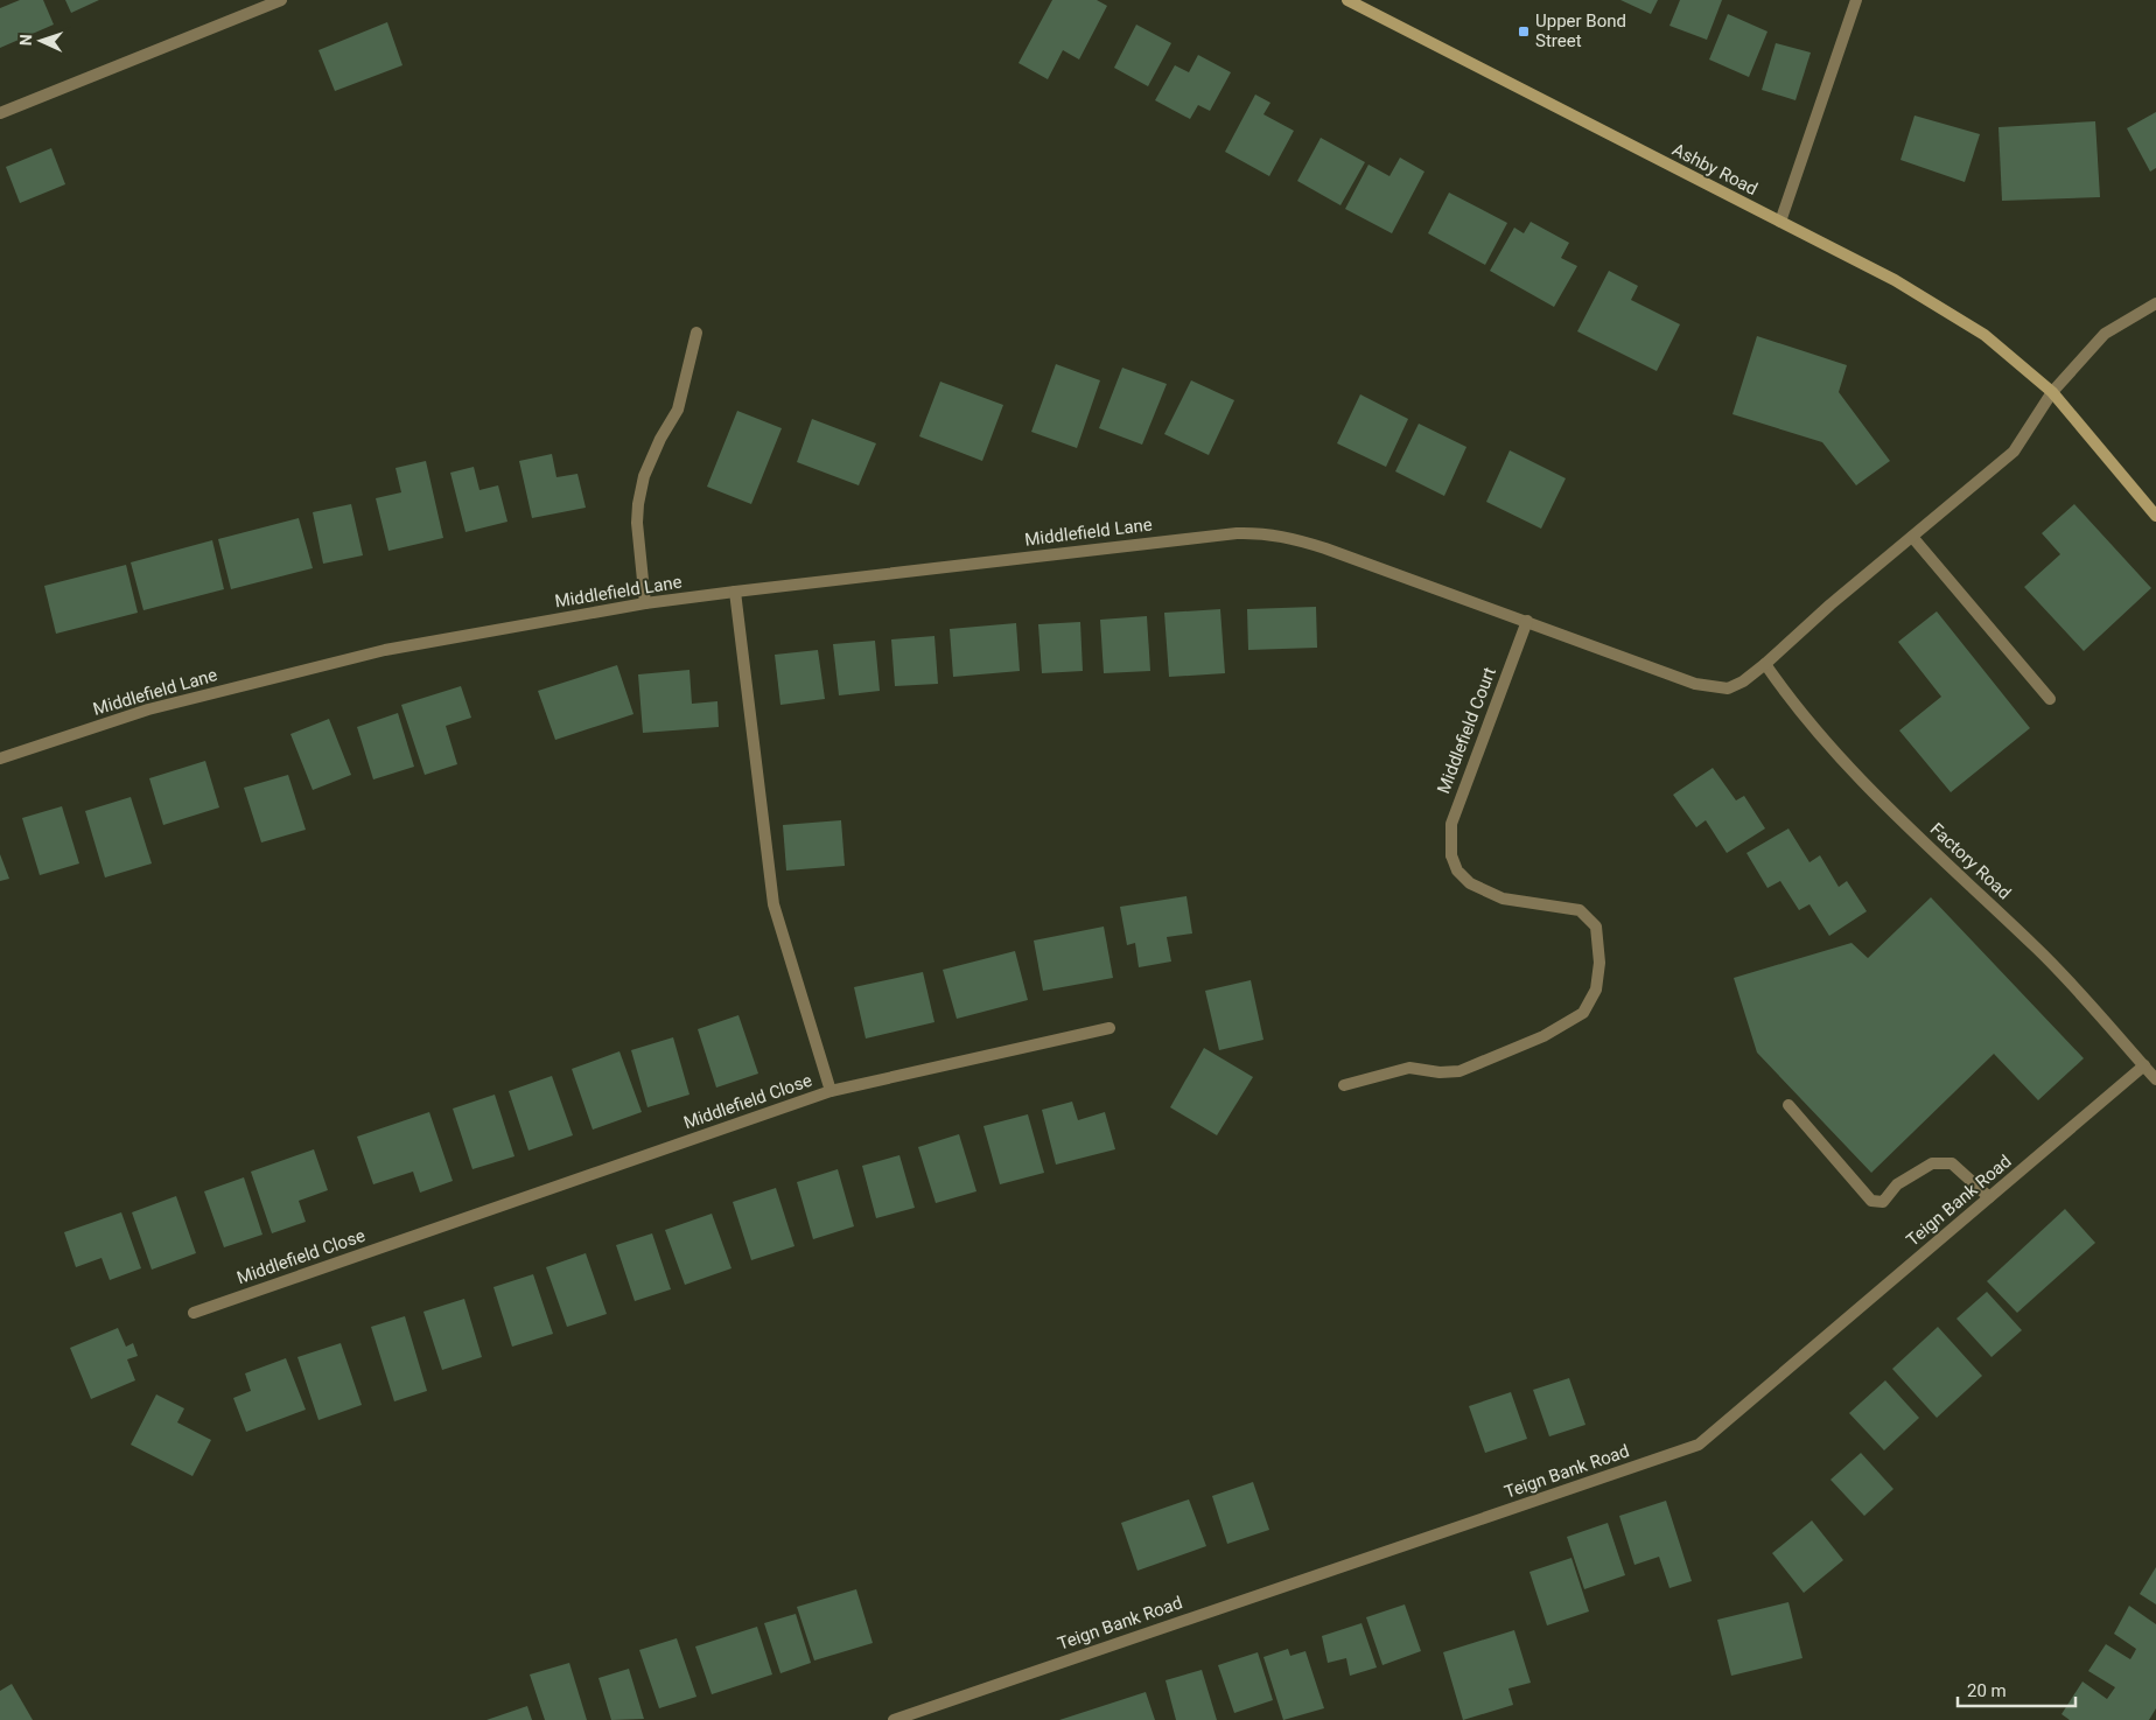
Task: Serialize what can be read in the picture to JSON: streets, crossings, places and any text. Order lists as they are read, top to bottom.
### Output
{
  "streets": {
    "main road": ["Ashby Road"],
    "street": [
      "Middlefield Lane",
      "Middlefield Court",
      "Factory Road",
      "Middlefield Close",
      "Teign Bank Road"
    ]
  },
  "crossings": [
    ["Ashby Road", "Middlefield Lane"],
    ["Middlefield Lane", "Middlefield Court"],
    ["Middlefield Lane", "Factory Road"],
    ["Middlefield Lane", "Middlefield Close"],
    ["Factory Road", "Teign Bank Road"]
  ],
  "places": {
    "transit": ["Upper Bond Street"]
  },
  "scale_bar": "20 m",
  "north": "left"
}
